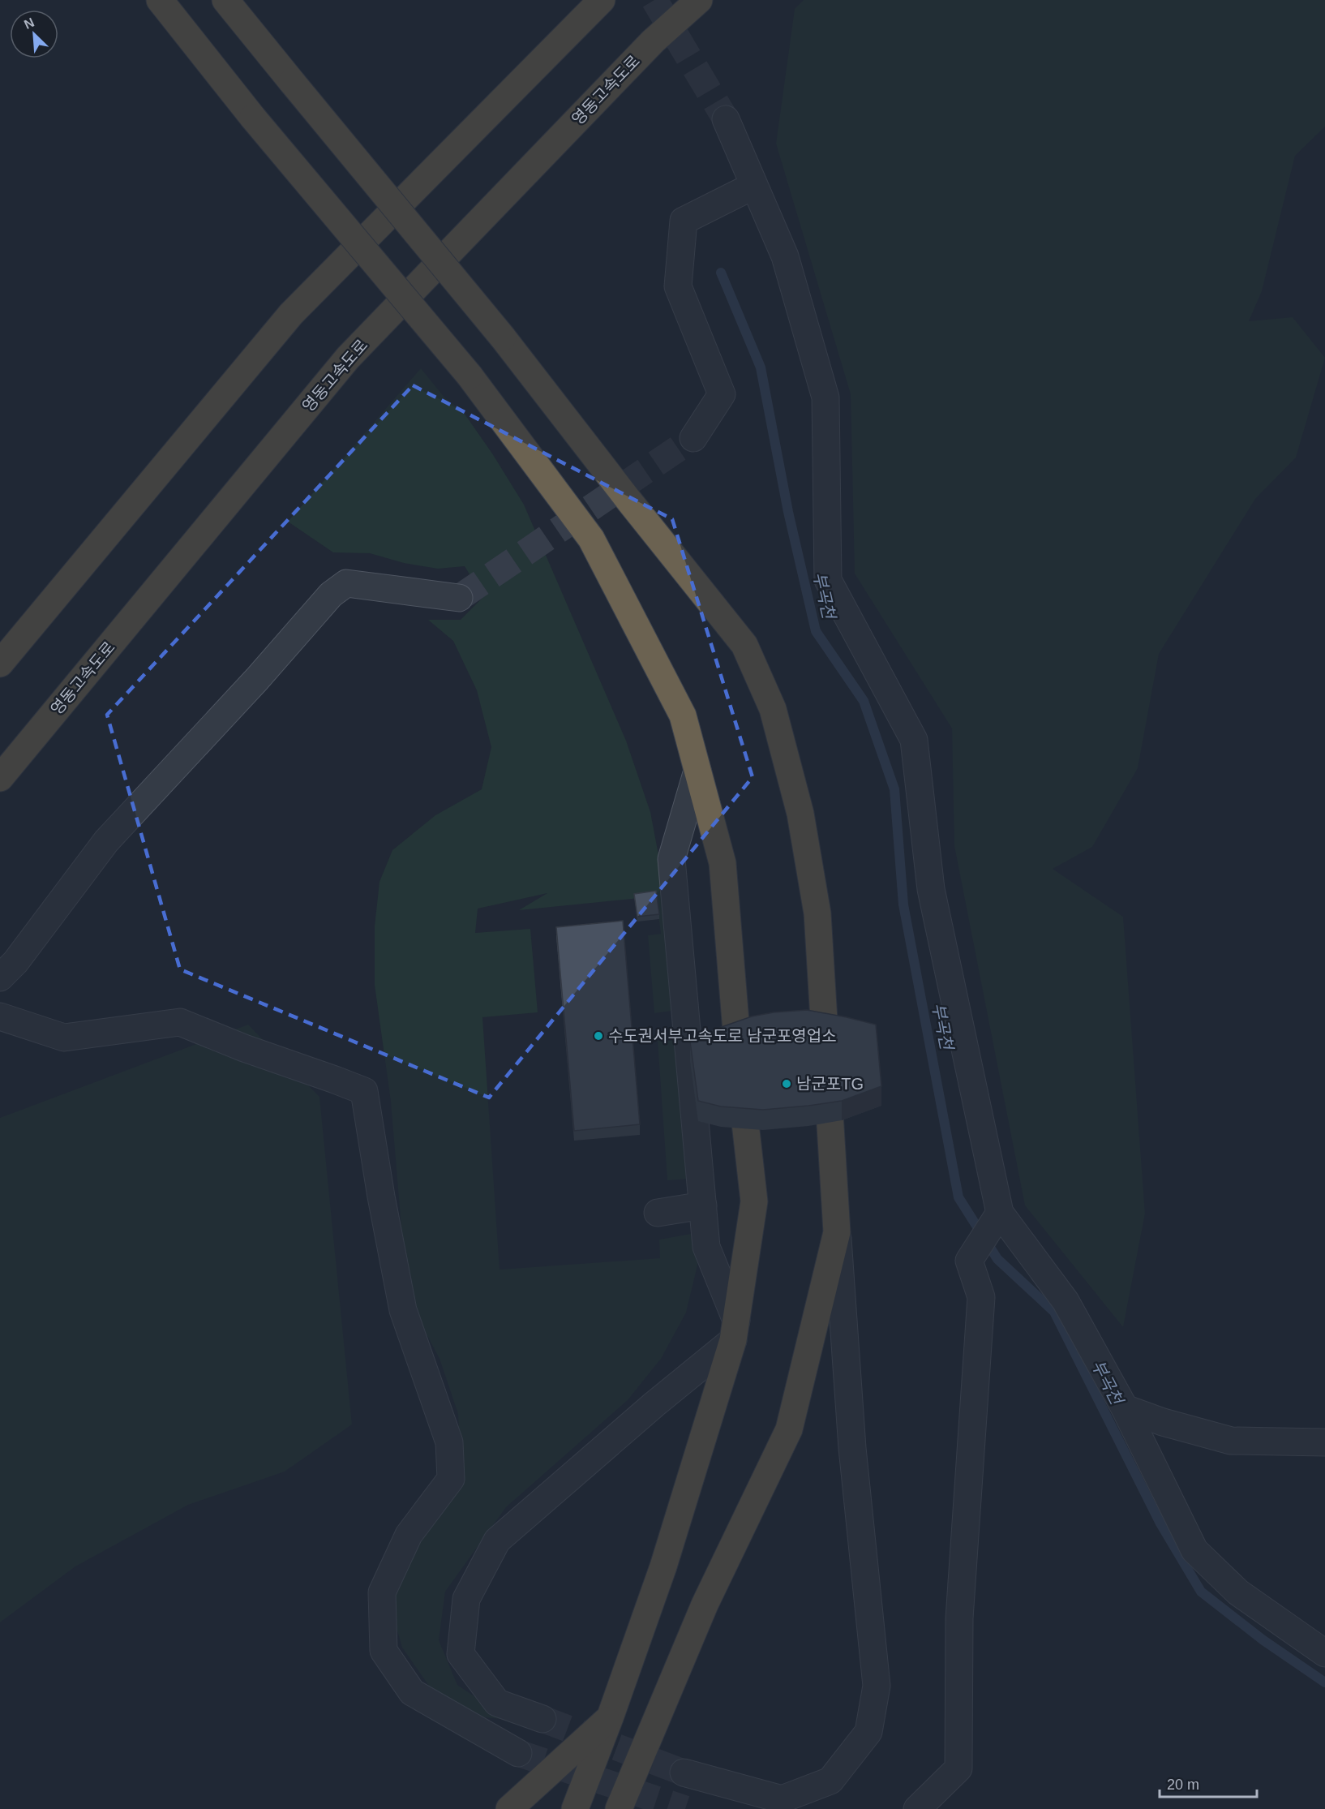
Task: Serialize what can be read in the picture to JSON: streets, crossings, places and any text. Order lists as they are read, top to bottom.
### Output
{
  "streets": {
    "highway": ["영동고속도로"]
  },
  "water": ["부곡천"],
  "places": ["수도권서부고속도로 남군포영업소", "남군포TG"],
  "scale_bar": "20 m",
  "north": "top left"
}
